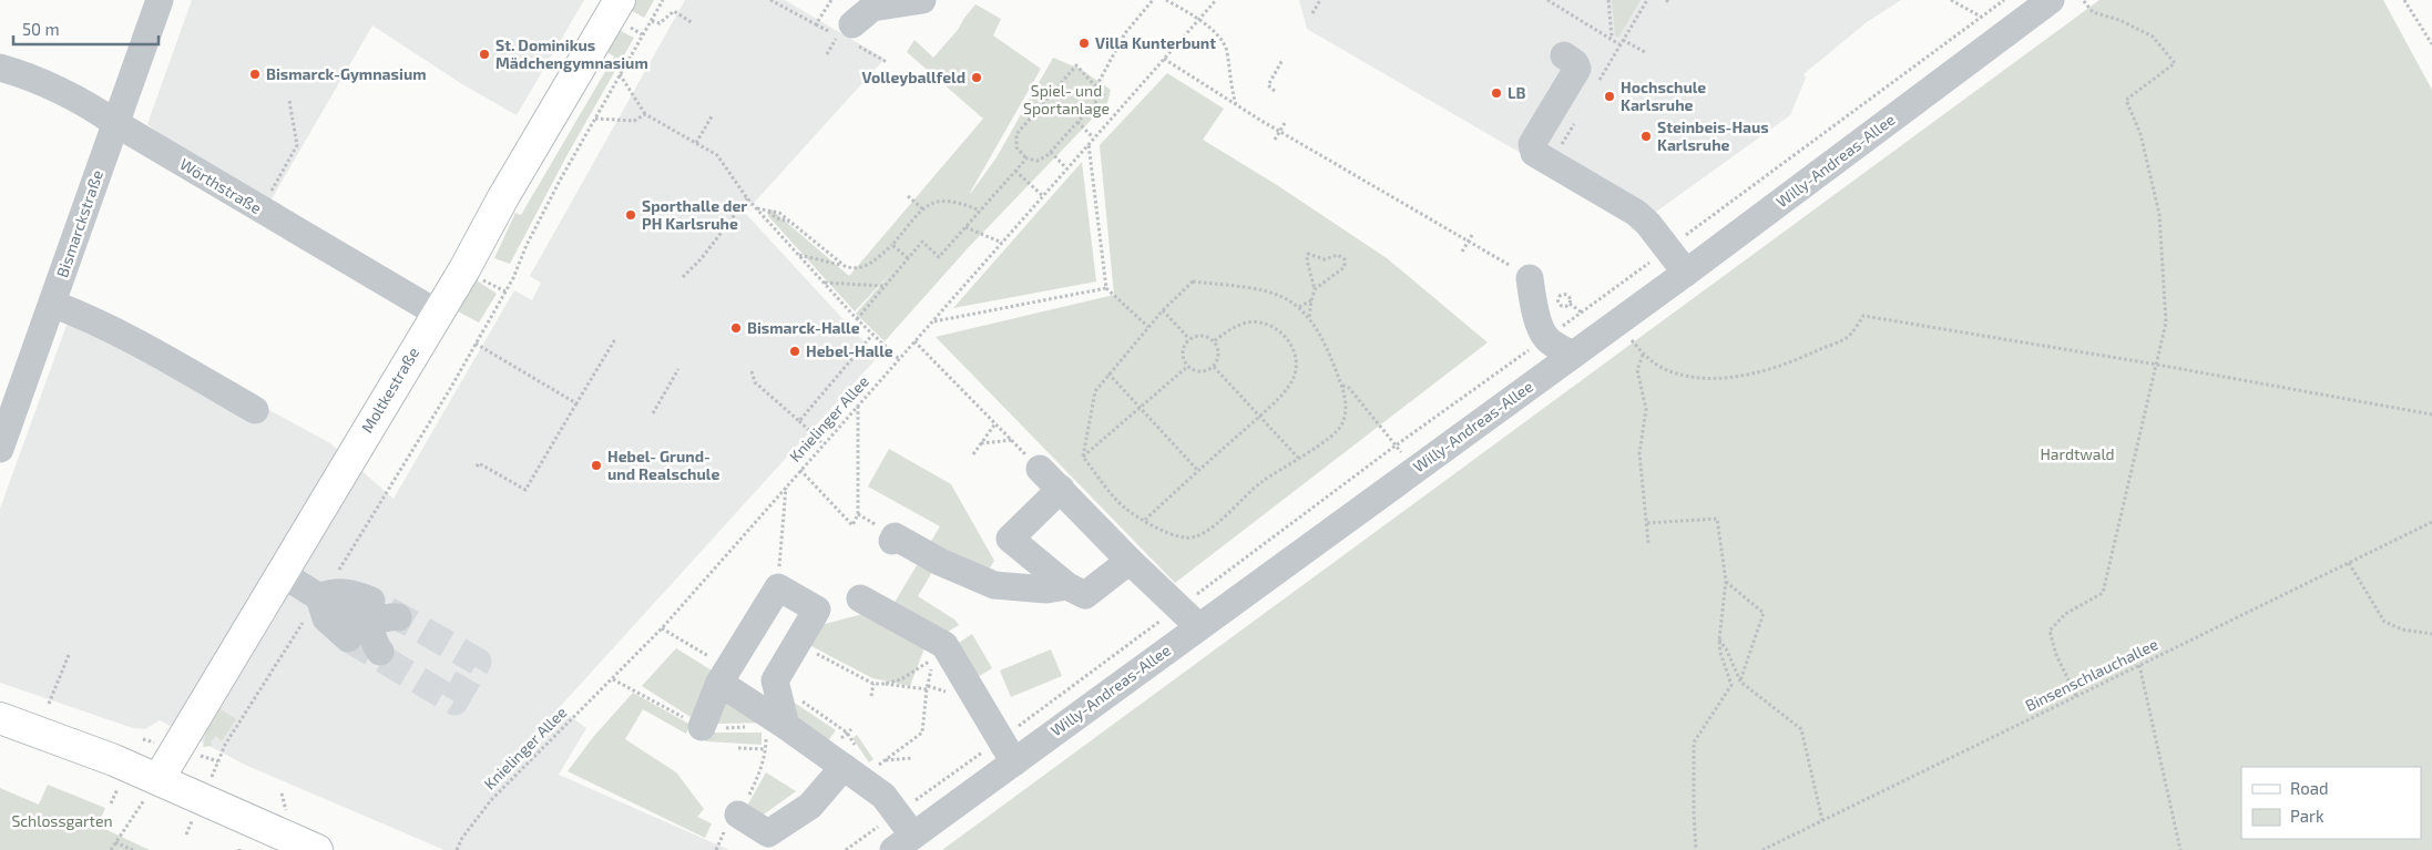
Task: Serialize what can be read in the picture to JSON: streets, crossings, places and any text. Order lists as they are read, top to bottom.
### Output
{
  "streets": {
    "main road": ["Moltkestraße"],
    "street": ["Willy-Andreas-Allee", "Wörthstraße", "Bismarckstraße"],
    "path": ["Knielinger Allee", "Binsenschlauchallee"]
  },
  "crossings": [
    ["Wörthstraße", "Bismarckstraße"],
    ["Wörthstraße", "Moltkestraße"]
  ],
  "parks": ["Spiel- und Sportanlage", "Hardtwald", "Schlossgarten"],
  "places": [
    "Villa Kunterbunt",
    "St. Dominikus Mädchengymnasium",
    "Bismarck-Gymnasium",
    "Volleyballfeld",
    "LB",
    "Hochschule Karlsruhe",
    "Steinbeis-Haus Karlsruhe",
    "Sporthalle der PH Karlsruhe",
    "Bismarck-Halle",
    "Hebel-Halle",
    "Hebel- Grund- und Realschule"
  ],
  "legend": ["Road", "Park"],
  "scale_bar": "50 m"
}
